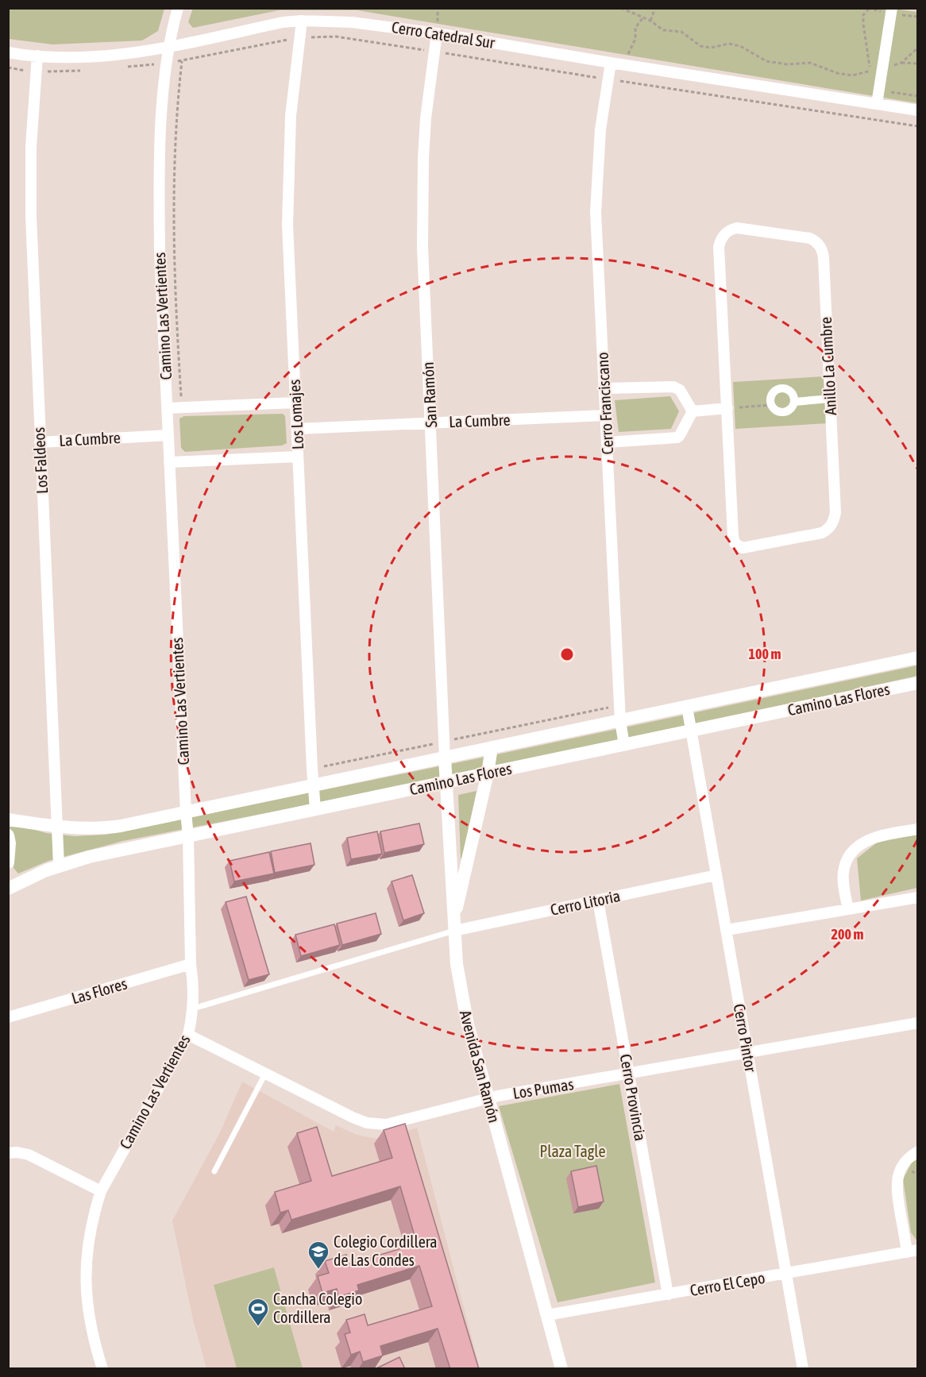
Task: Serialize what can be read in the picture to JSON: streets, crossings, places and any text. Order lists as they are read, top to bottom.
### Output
{
  "streets": {
    "street": [
      "Cerro Catedral Sur",
      "Camino Las Vertientes",
      "Anillo La Cumbre",
      "San Ramón",
      "Cerro Franciscano",
      "Los Lomajes",
      "La Cumbre",
      "Los Faldeos",
      "Camino Las Flores",
      "Cerro Litoria",
      "Las Flores",
      "Cerro Pintor",
      "Avenida San Ramón",
      "Los Pumas",
      "Cerro Provincia",
      "Cerro El Cepo"
    ]
  },
  "crossings": [
    ["Cerro Catedral Sur", "Camino Las Vertientes"],
    ["Cerro Catedral Sur", "San Ramón"],
    ["Cerro Catedral Sur", "Cerro Franciscano"],
    ["Cerro Catedral Sur", "Los Lomajes"],
    ["Cerro Catedral Sur", "Los Faldeos"],
    ["Camino Las Vertientes", "La Cumbre"],
    ["Camino Las Vertientes", "Camino Las Flores"],
    ["Camino Las Vertientes", "Las Flores"],
    ["Camino Las Vertientes", "Los Pumas"],
    ["San Ramón", "La Cumbre"],
    ["San Ramón", "Camino Las Flores"],
    ["San Ramón", "Avenida San Ramón"],
    ["Cerro Franciscano", "La Cumbre"],
    ["Cerro Franciscano", "Camino Las Flores"],
    ["Los Lomajes", "La Cumbre"],
    ["Los Lomajes", "Camino Las Flores"],
    ["La Cumbre", "Los Faldeos"],
    ["Los Faldeos", "Camino Las Flores"],
    ["Camino Las Flores", "Cerro Pintor"],
    ["Camino Las Flores", "Avenida San Ramón"],
    ["Cerro Litoria", "Cerro Pintor"],
    ["Cerro Litoria", "Avenida San Ramón"],
    ["Cerro Litoria", "Cerro Provincia"],
    ["Cerro Pintor", "Los Pumas"],
    ["Cerro Pintor", "Cerro El Cepo"],
    ["Avenida San Ramón", "Los Pumas"],
    ["Avenida San Ramón", "Cerro El Cepo"],
    ["Los Pumas", "Cerro Provincia"],
    ["Cerro Provincia", "Cerro El Cepo"]
  ],
  "parks": ["Plaza Tagle"],
  "places": {
    "school or university": ["Colegio Cordillera de Las Condes"],
    "sports": ["Cancha Colegio Cordillera"]
  },
  "rings": ["100 m", "200 m"]
}
